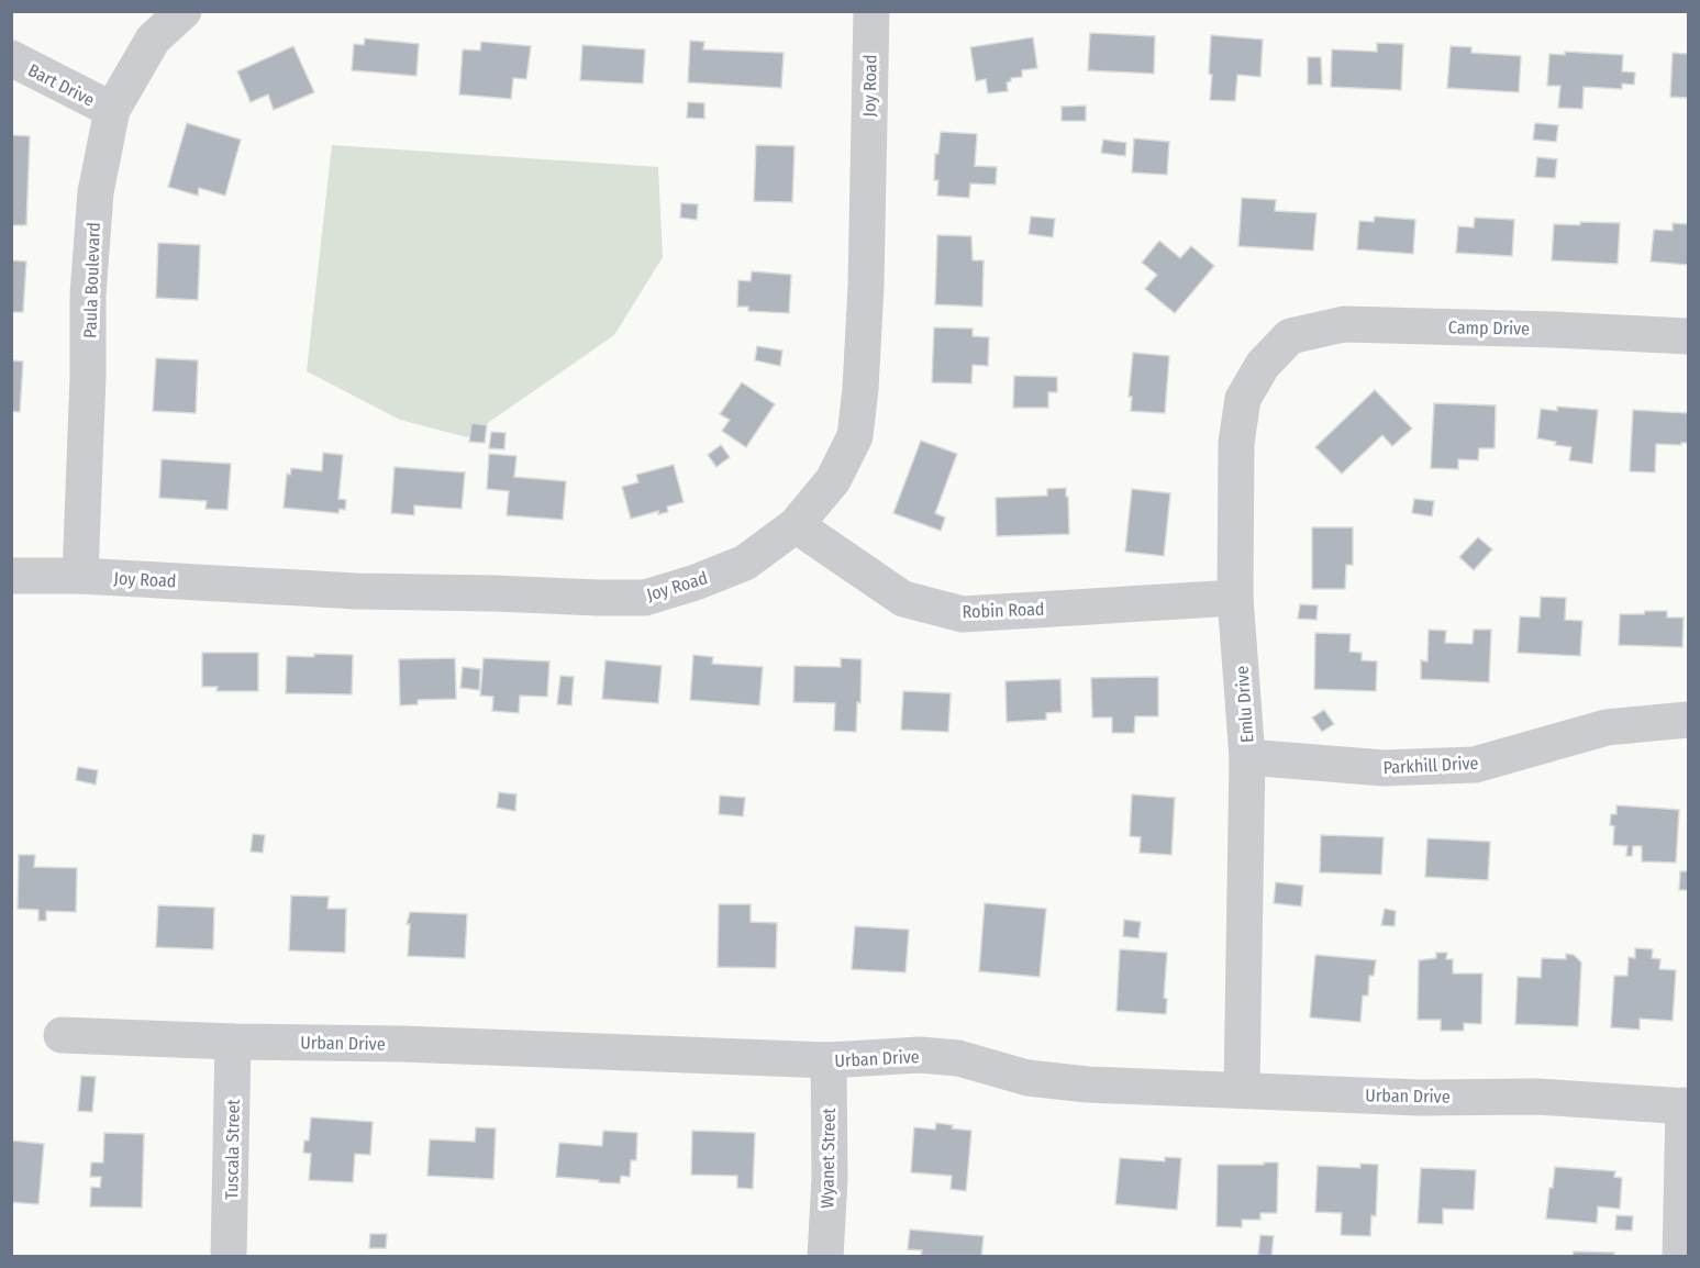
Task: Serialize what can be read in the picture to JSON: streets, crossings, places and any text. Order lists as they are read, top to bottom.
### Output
{
  "streets": {
    "street": [
      "Bart Drive",
      "Joy Road",
      "Paula Boulevard",
      "Camp Drive",
      "Robin Road",
      "Emlu Drive",
      "Parkhill Drive",
      "Urban Drive",
      "Tuscala Street",
      "Wyanet Street"
    ]
  },
  "crossings": [
    ["Bart Drive", "Paula Boulevard"],
    ["Joy Road", "Paula Boulevard"],
    ["Joy Road", "Robin Road"],
    ["Camp Drive", "Emlu Drive"],
    ["Robin Road", "Emlu Drive"],
    ["Emlu Drive", "Parkhill Drive"],
    ["Emlu Drive", "Urban Drive"],
    ["Urban Drive", "Tuscala Street"],
    ["Urban Drive", "Wyanet Street"]
  ]
}
